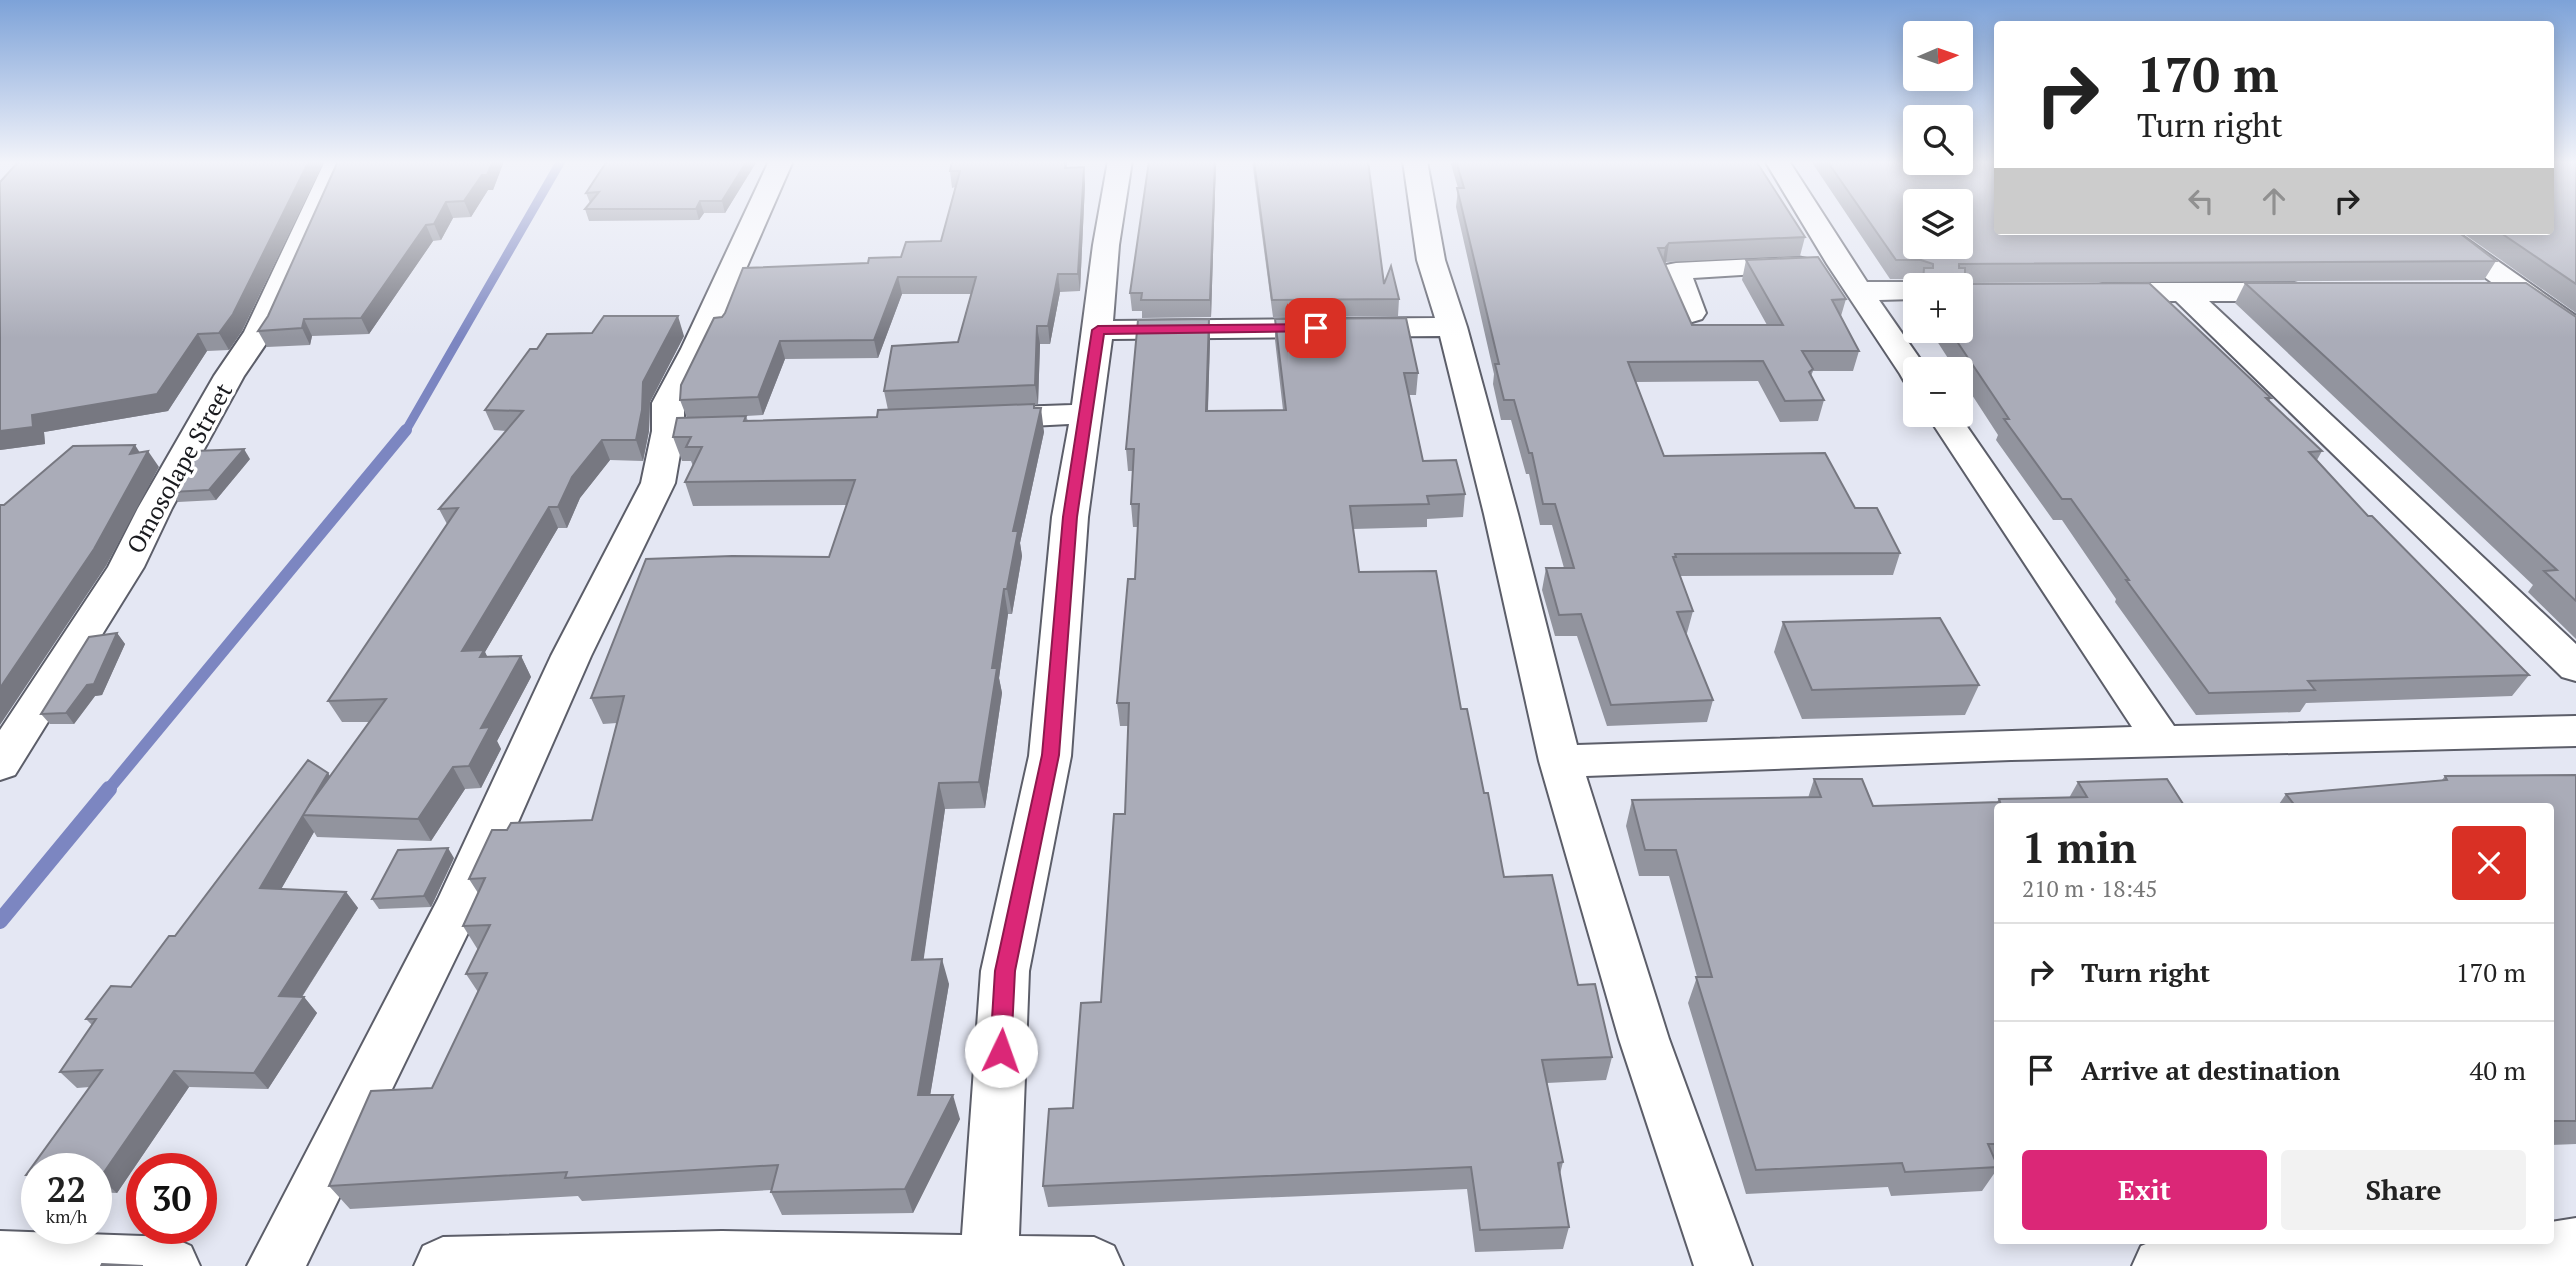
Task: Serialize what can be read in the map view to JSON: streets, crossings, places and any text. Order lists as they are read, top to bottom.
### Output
{
  "streets": {
    "street": ["Omosolape Street"]
  },
  "north": "right",
  "page": {
    "map_buttons": ["+", "−"],
    "turn": ["170 m", "Turn right"],
    "heading": ["1 min", "210 m · 18:45"],
    "list": [
      {
        "name": "Turn right",
        "value": "170 m"
      },
      {
        "name": "Arrive at destination",
        "value": "40 m"
      }
    ],
    "buttons": ["Exit", "Share"],
    "speed": "22 km/h",
    "limit": "30"
  }
}
